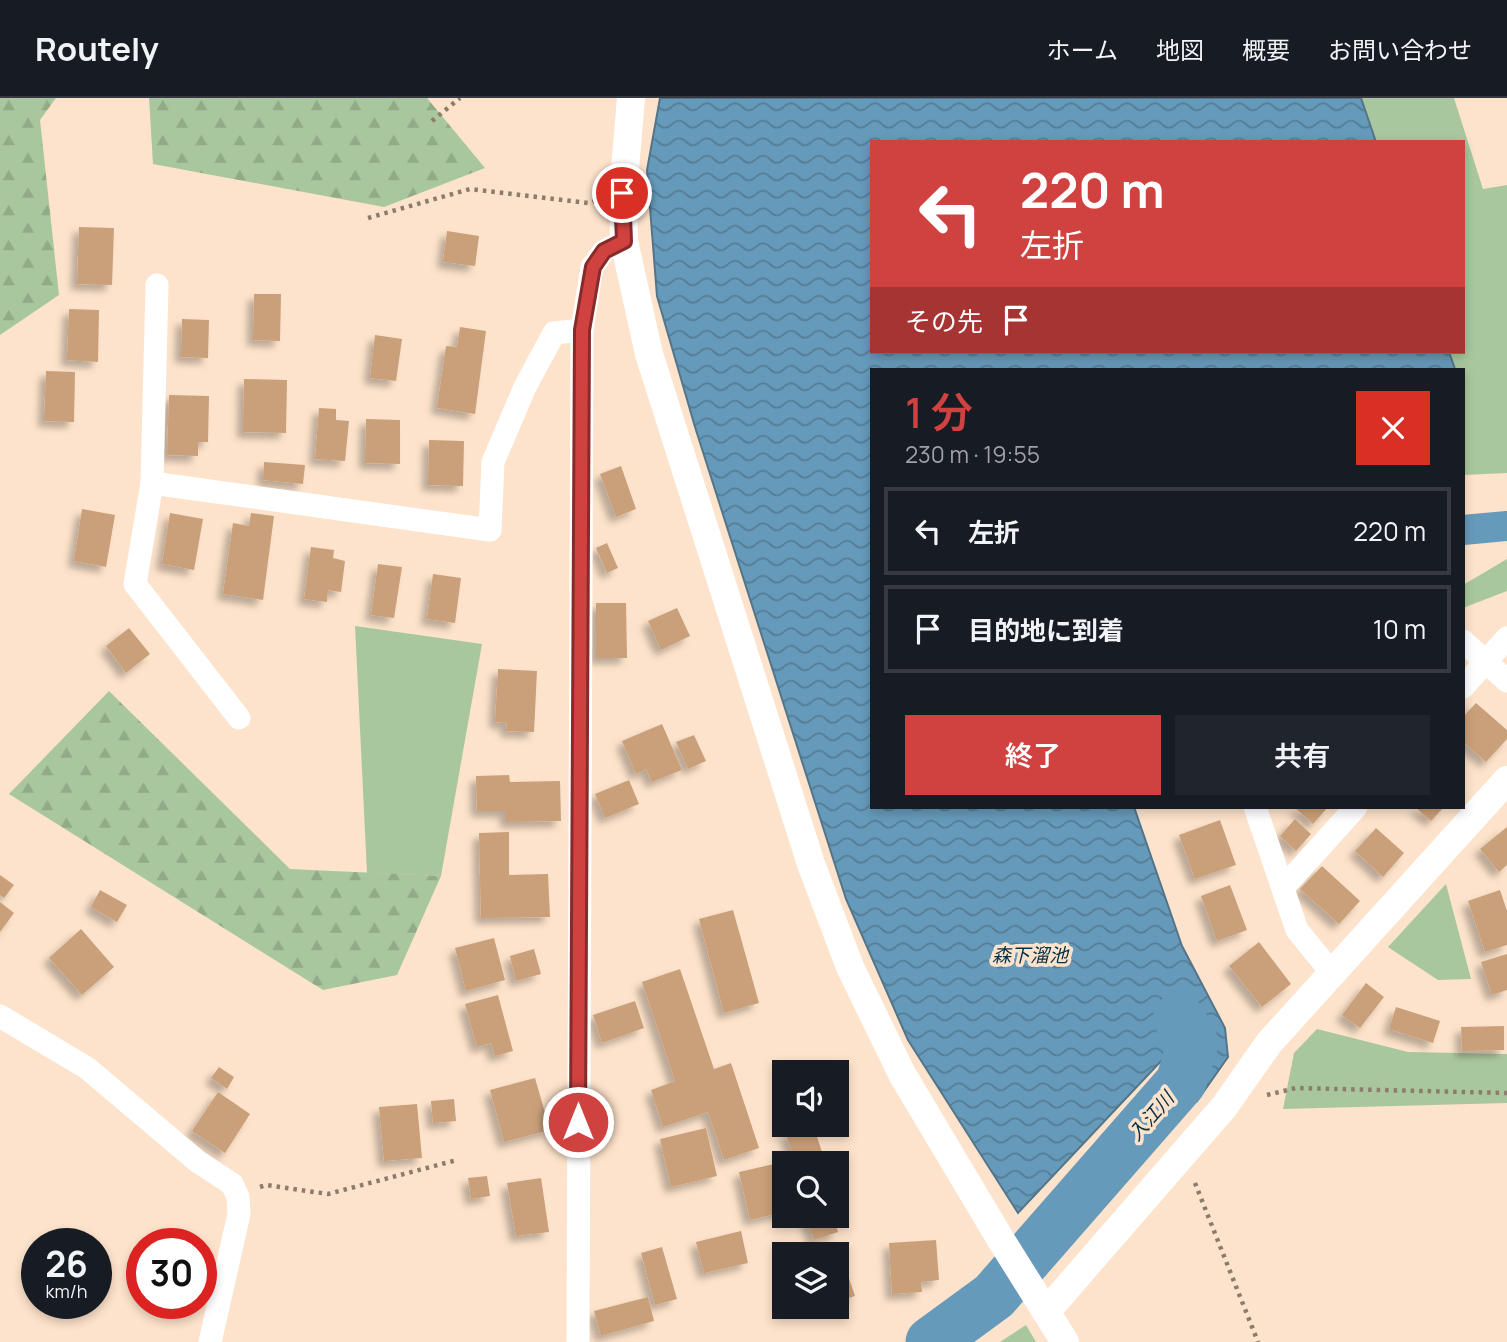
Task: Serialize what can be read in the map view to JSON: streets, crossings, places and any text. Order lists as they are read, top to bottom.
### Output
{
  "water": ["森下溜池", "入江川"],
  "page": {
    "header": "Routely",
    "nav": [
      "ホーム",
      "地図",
      "概要",
      "お問い合わせ"
    ],
    "turn": ["220 m", "左折"],
    "then": "その先",
    "heading": ["1 分", "230 m · 19:55"],
    "list": [
      {
        "name": "左折",
        "value": "220 m"
      },
      {
        "name": "目的地に到着",
        "value": "10 m"
      }
    ],
    "buttons": ["終了", "共有"],
    "speed": "26 km/h",
    "limit": "30"
  }
}
